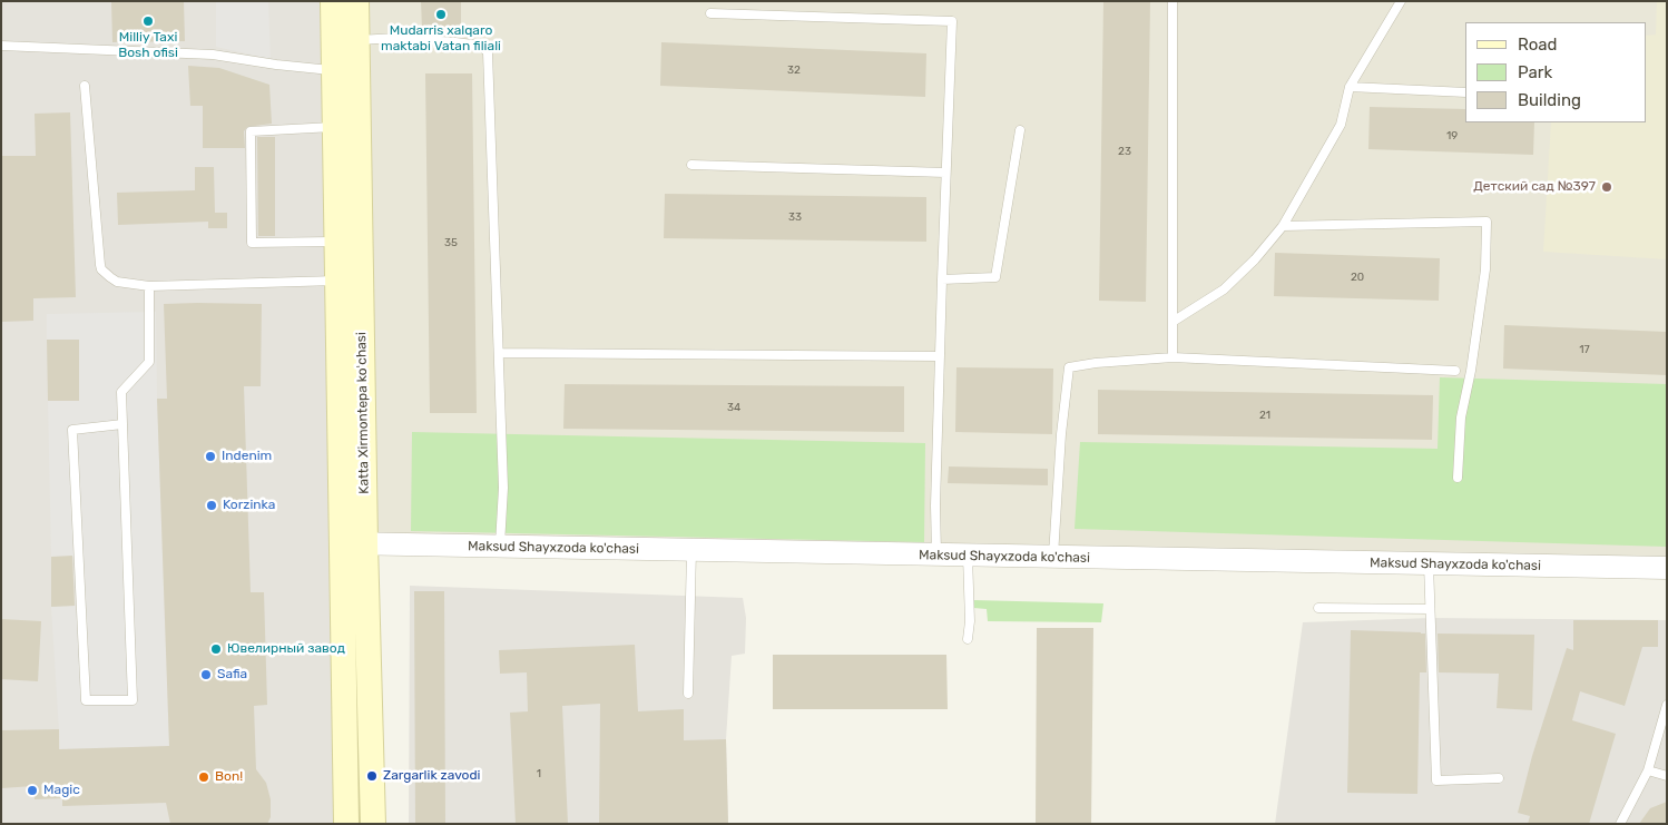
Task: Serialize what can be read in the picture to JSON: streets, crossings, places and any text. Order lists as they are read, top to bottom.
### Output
{
  "streets": {
    "main road": ["Katta Xirmontepa koʻchasi"],
    "street": ["Maksud Shayxzoda ko'chasi"]
  },
  "crossings": [
    ["Katta Xirmontepa koʻchasi", "Maksud Shayxzoda ko'chasi"]
  ],
  "places": [
    "Mudarris xalqaro maktabi Vatan filiali",
    "Milliy Taxi Bosh ofisi",
    "Детский сад №397",
    "Indenim",
    "Korzinka",
    "Ювелирный завод",
    "Safia",
    "Zargarlik zavodi",
    "Bon!",
    "Magic"
  ],
  "house_numbers": [
    "32",
    "19",
    "23",
    "33",
    "35",
    "20",
    "17",
    "34",
    "21",
    "1"
  ],
  "legend": ["Road", "Park", "Building"]
}
